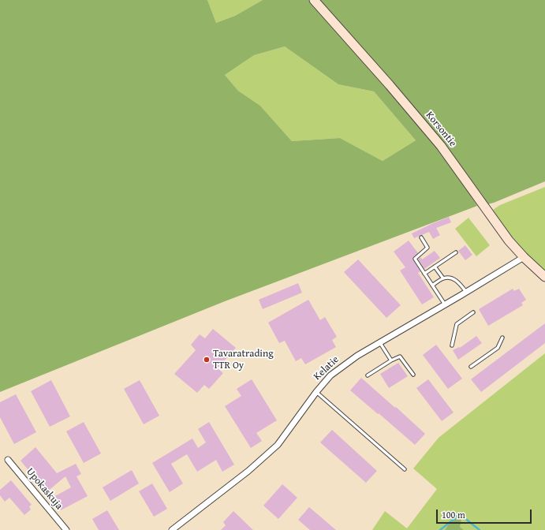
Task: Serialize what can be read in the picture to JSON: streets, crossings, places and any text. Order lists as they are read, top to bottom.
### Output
{
  "streets": {
    "main road": ["Korsontie"],
    "street": ["Kelatie", "Upokaskuja"]
  },
  "crossings": [
    ["Korsontie", "Kelatie"]
  ],
  "places": ["Tavaratrading TTR Oy"],
  "scale_bar": "100 m"
}
